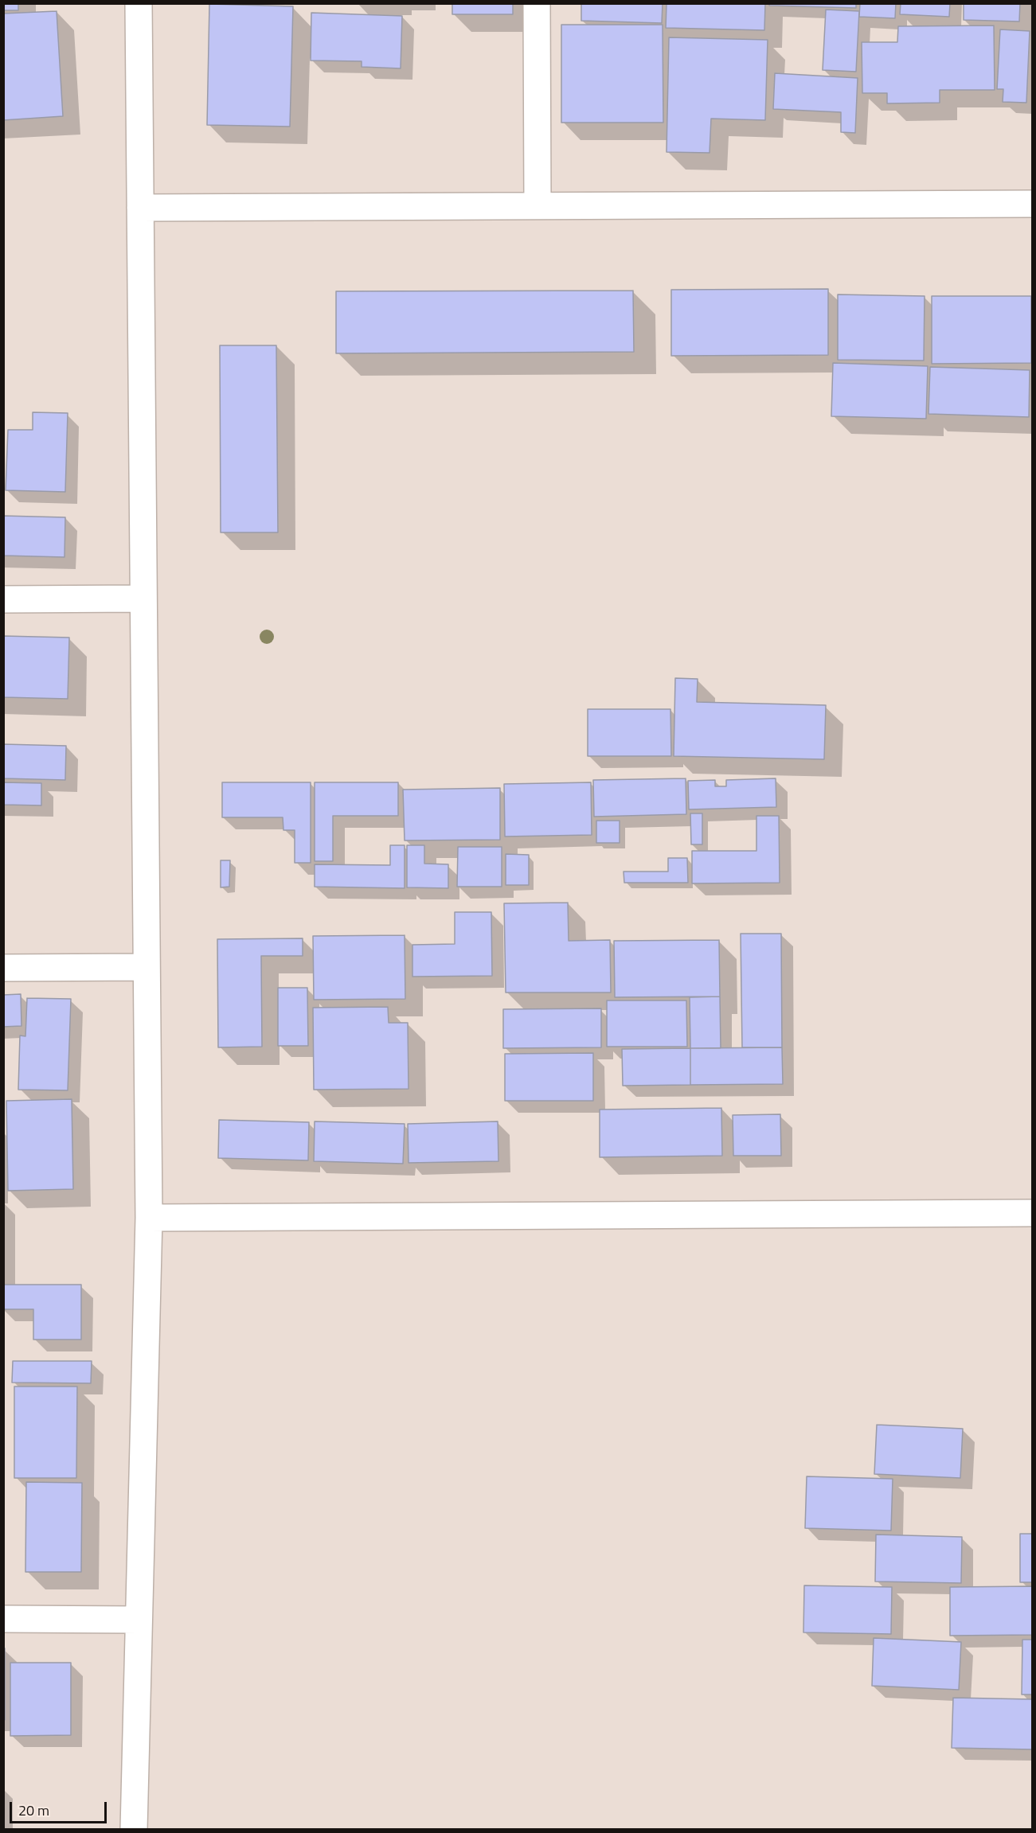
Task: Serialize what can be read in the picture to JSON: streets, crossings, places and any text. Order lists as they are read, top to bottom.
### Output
{
  "scale_bar": "20 m"
}
